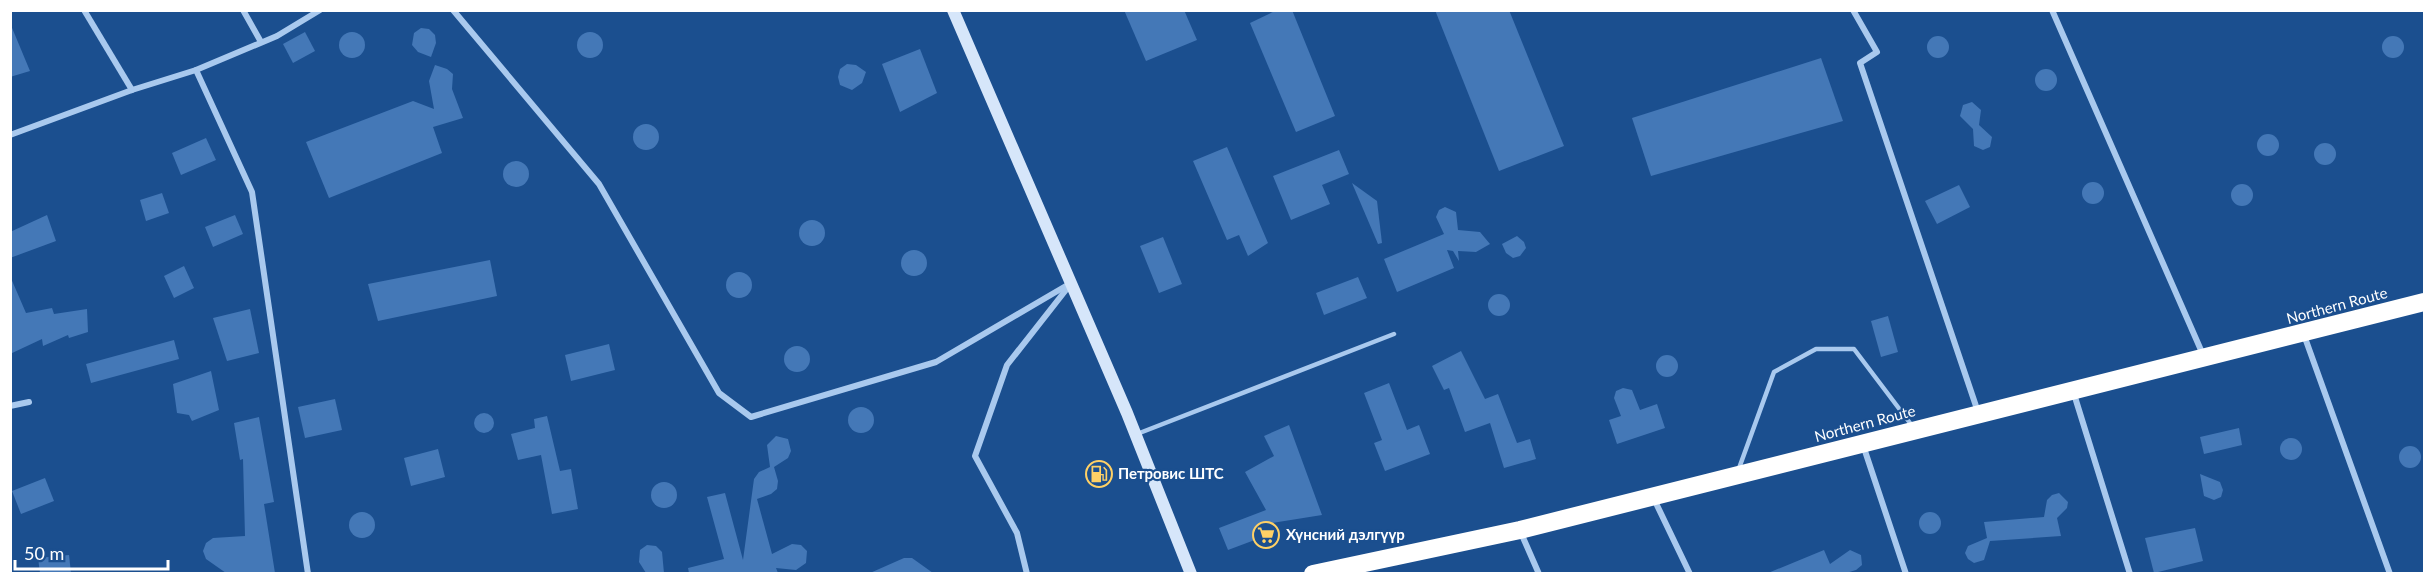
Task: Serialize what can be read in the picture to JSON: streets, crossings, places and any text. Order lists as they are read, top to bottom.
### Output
{
  "streets": {
    "highway": ["Northern Route"]
  },
  "places": {
    "fuel station": ["Петровис ШТС"],
    "supermarket": ["Хүнсний дэлгүүр"]
  },
  "scale_bar": "50 m"
}
